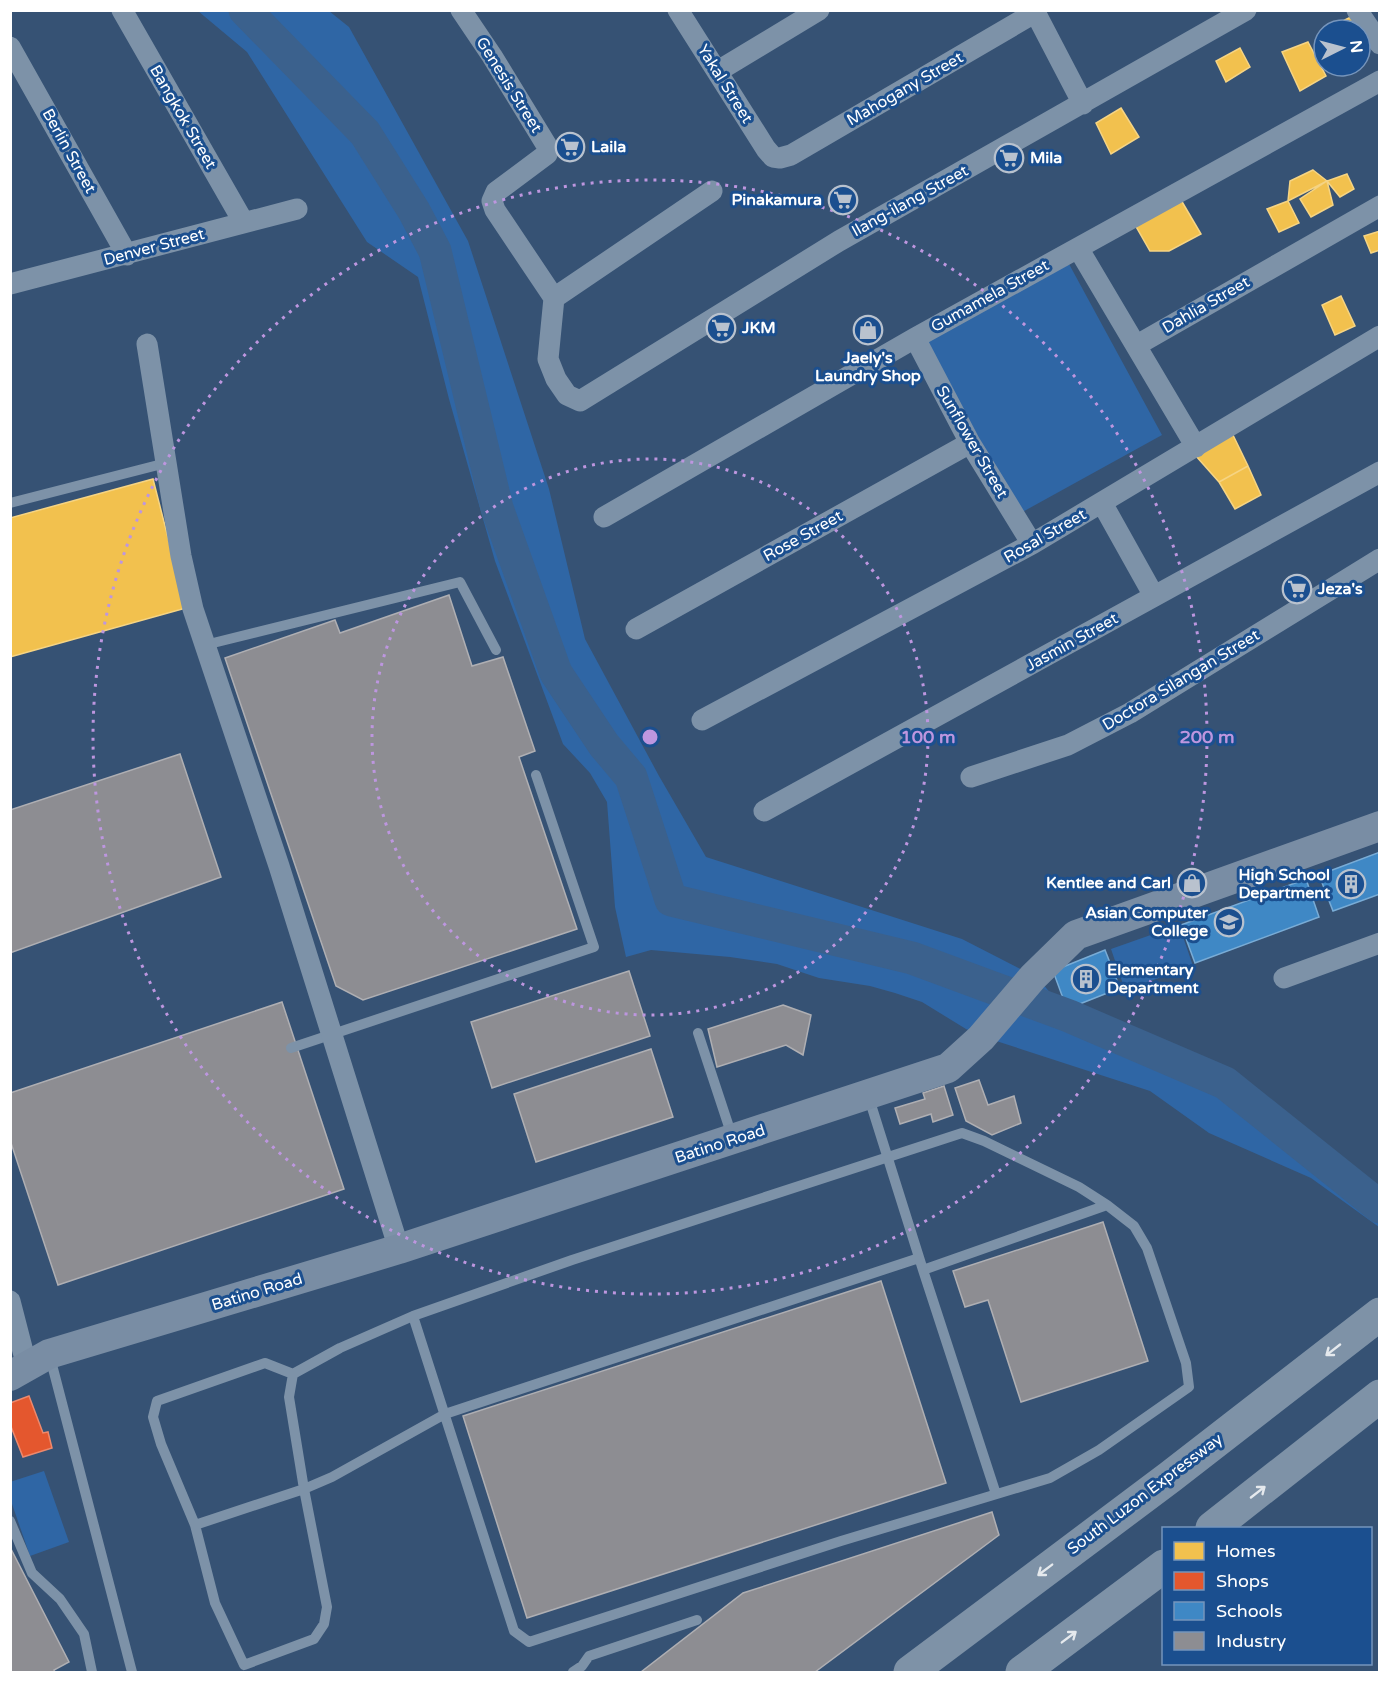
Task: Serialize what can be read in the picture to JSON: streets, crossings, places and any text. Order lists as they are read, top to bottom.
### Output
{
  "streets": {
    "highway": ["South Luzon Expressway"],
    "main road": ["Batino Road"],
    "street": [
      "Yakal Street",
      "Genesis Street",
      "Mahogany Street",
      "Bangkok Street",
      "Berlin Street",
      "Ilang-ilang Street",
      "Denver Street",
      "Gumamela Street",
      "Dahlia Street",
      "Sunflower Street",
      "Rose Street",
      "Rosal Street",
      "Jasmin Street",
      "Doctora Silangan Street"
    ]
  },
  "crossings": [
    ["Yakal Street", "Mahogany Street"],
    ["Genesis Street", "Ilang-ilang Street"],
    ["Bangkok Street", "Denver Street"],
    ["Berlin Street", "Denver Street"],
    ["Gumamela Street", "Sunflower Street"],
    ["Sunflower Street", "Rose Street"],
    ["Sunflower Street", "Rosal Street"]
  ],
  "places": {
    "supermarket": [
      "Laila",
      "Mila",
      "Pinakamura",
      "JKM",
      "Jeza's"
    ],
    "shop": ["Jaely's Laundry Shop", "Kentlee and Carl"],
    "building": ["High School Department", "Elementary Department"],
    "school or university": ["Asian Computer College"]
  },
  "legend": [
    "Homes",
    "Shops",
    "Schools",
    "Industry"
  ],
  "north": "right",
  "rings": ["100 m", "200 m"]
}
